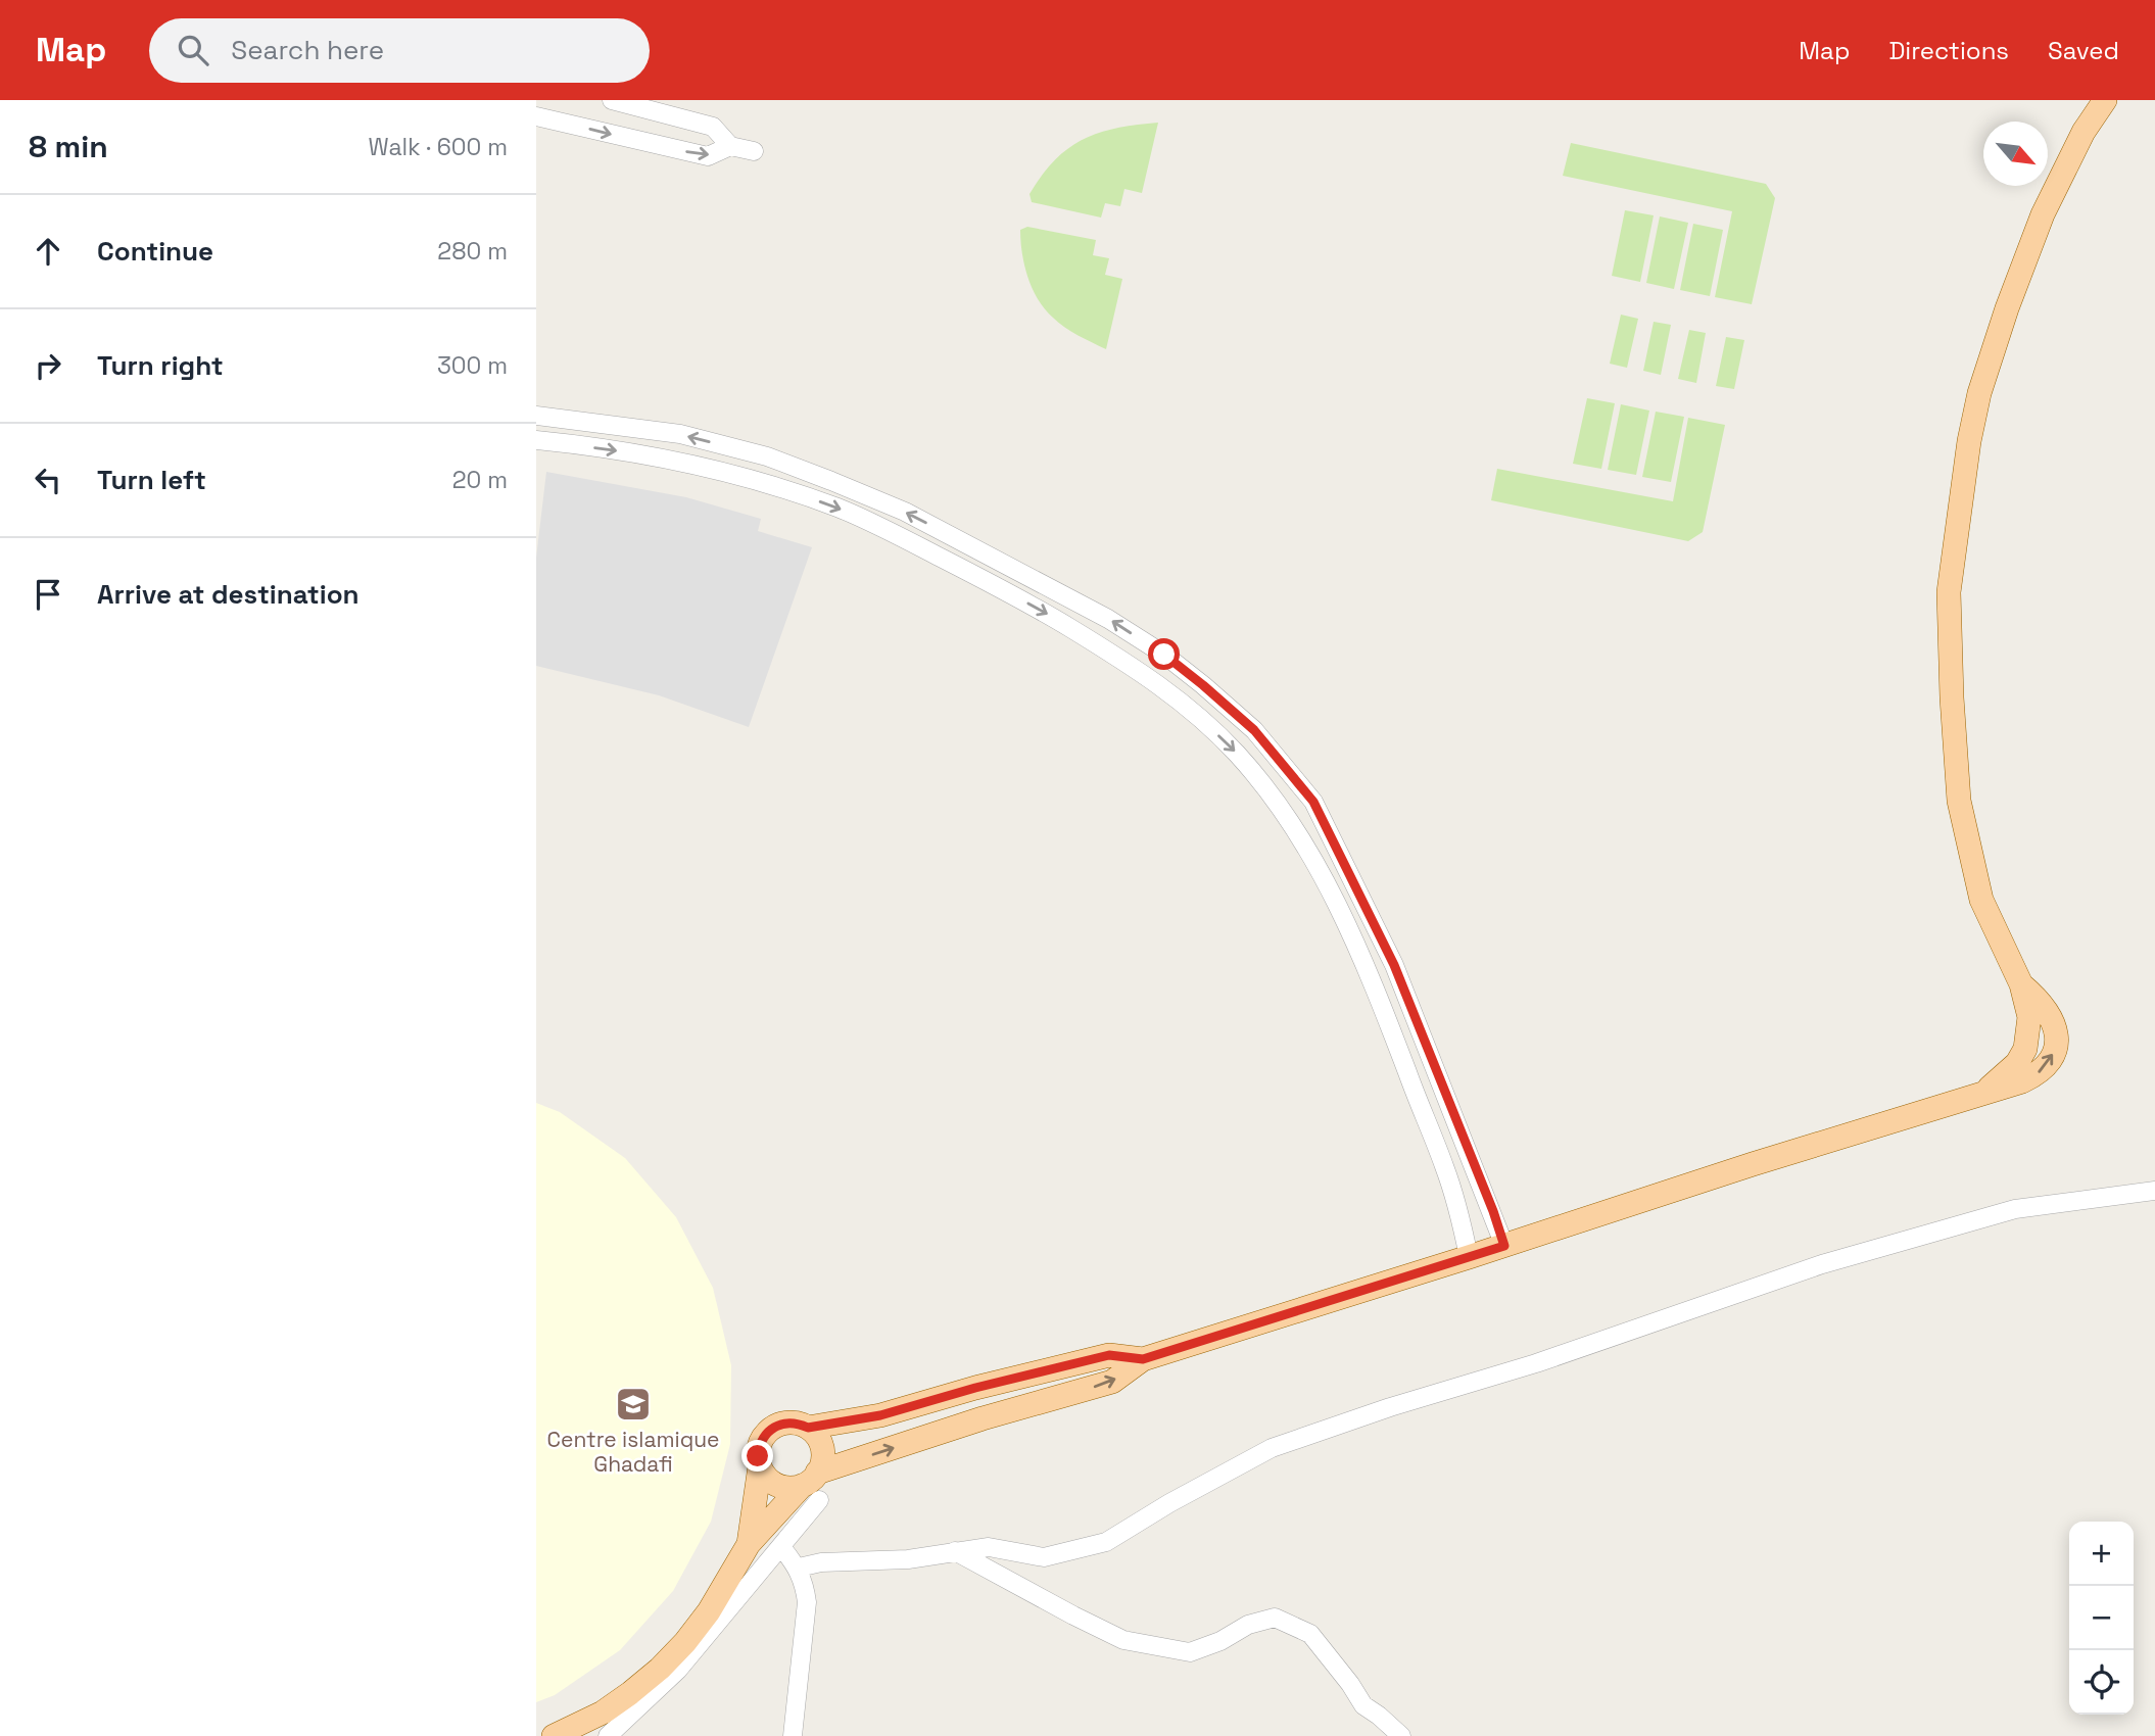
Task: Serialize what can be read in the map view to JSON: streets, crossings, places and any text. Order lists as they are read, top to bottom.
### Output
{
  "places": {
    "school or university": ["Centre islamique Ghadafi"]
  },
  "north": "bottom right",
  "page": {
    "header": "Map",
    "search": "Search here",
    "nav": ["Map", "Directions", "Saved"],
    "heading": ["8 min", "Walk · 600 m"],
    "list": [
      ["Continue", "280 m"],
      ["Turn right", "300 m"],
      ["Turn left", "20 m"],
      "Arrive at destination"
    ],
    "map_buttons": ["+", "−"]
  }
}
